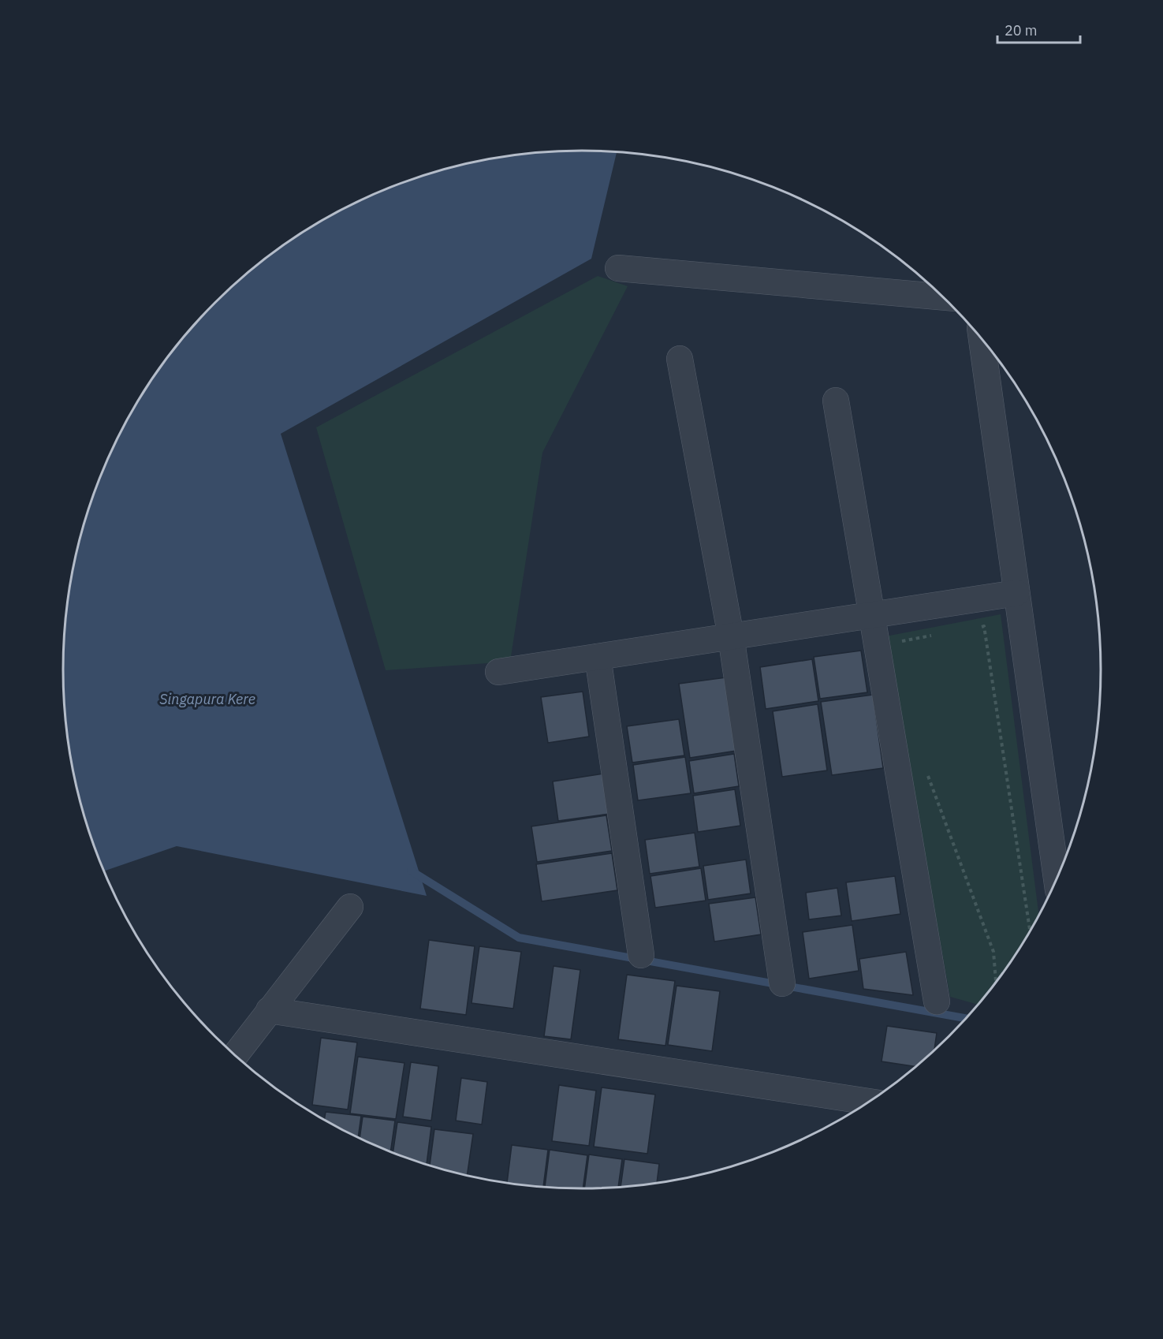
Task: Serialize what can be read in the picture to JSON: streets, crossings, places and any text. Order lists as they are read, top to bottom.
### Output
{
  "water": ["Singapura Kere"],
  "scale_bar": "20 m"
}
